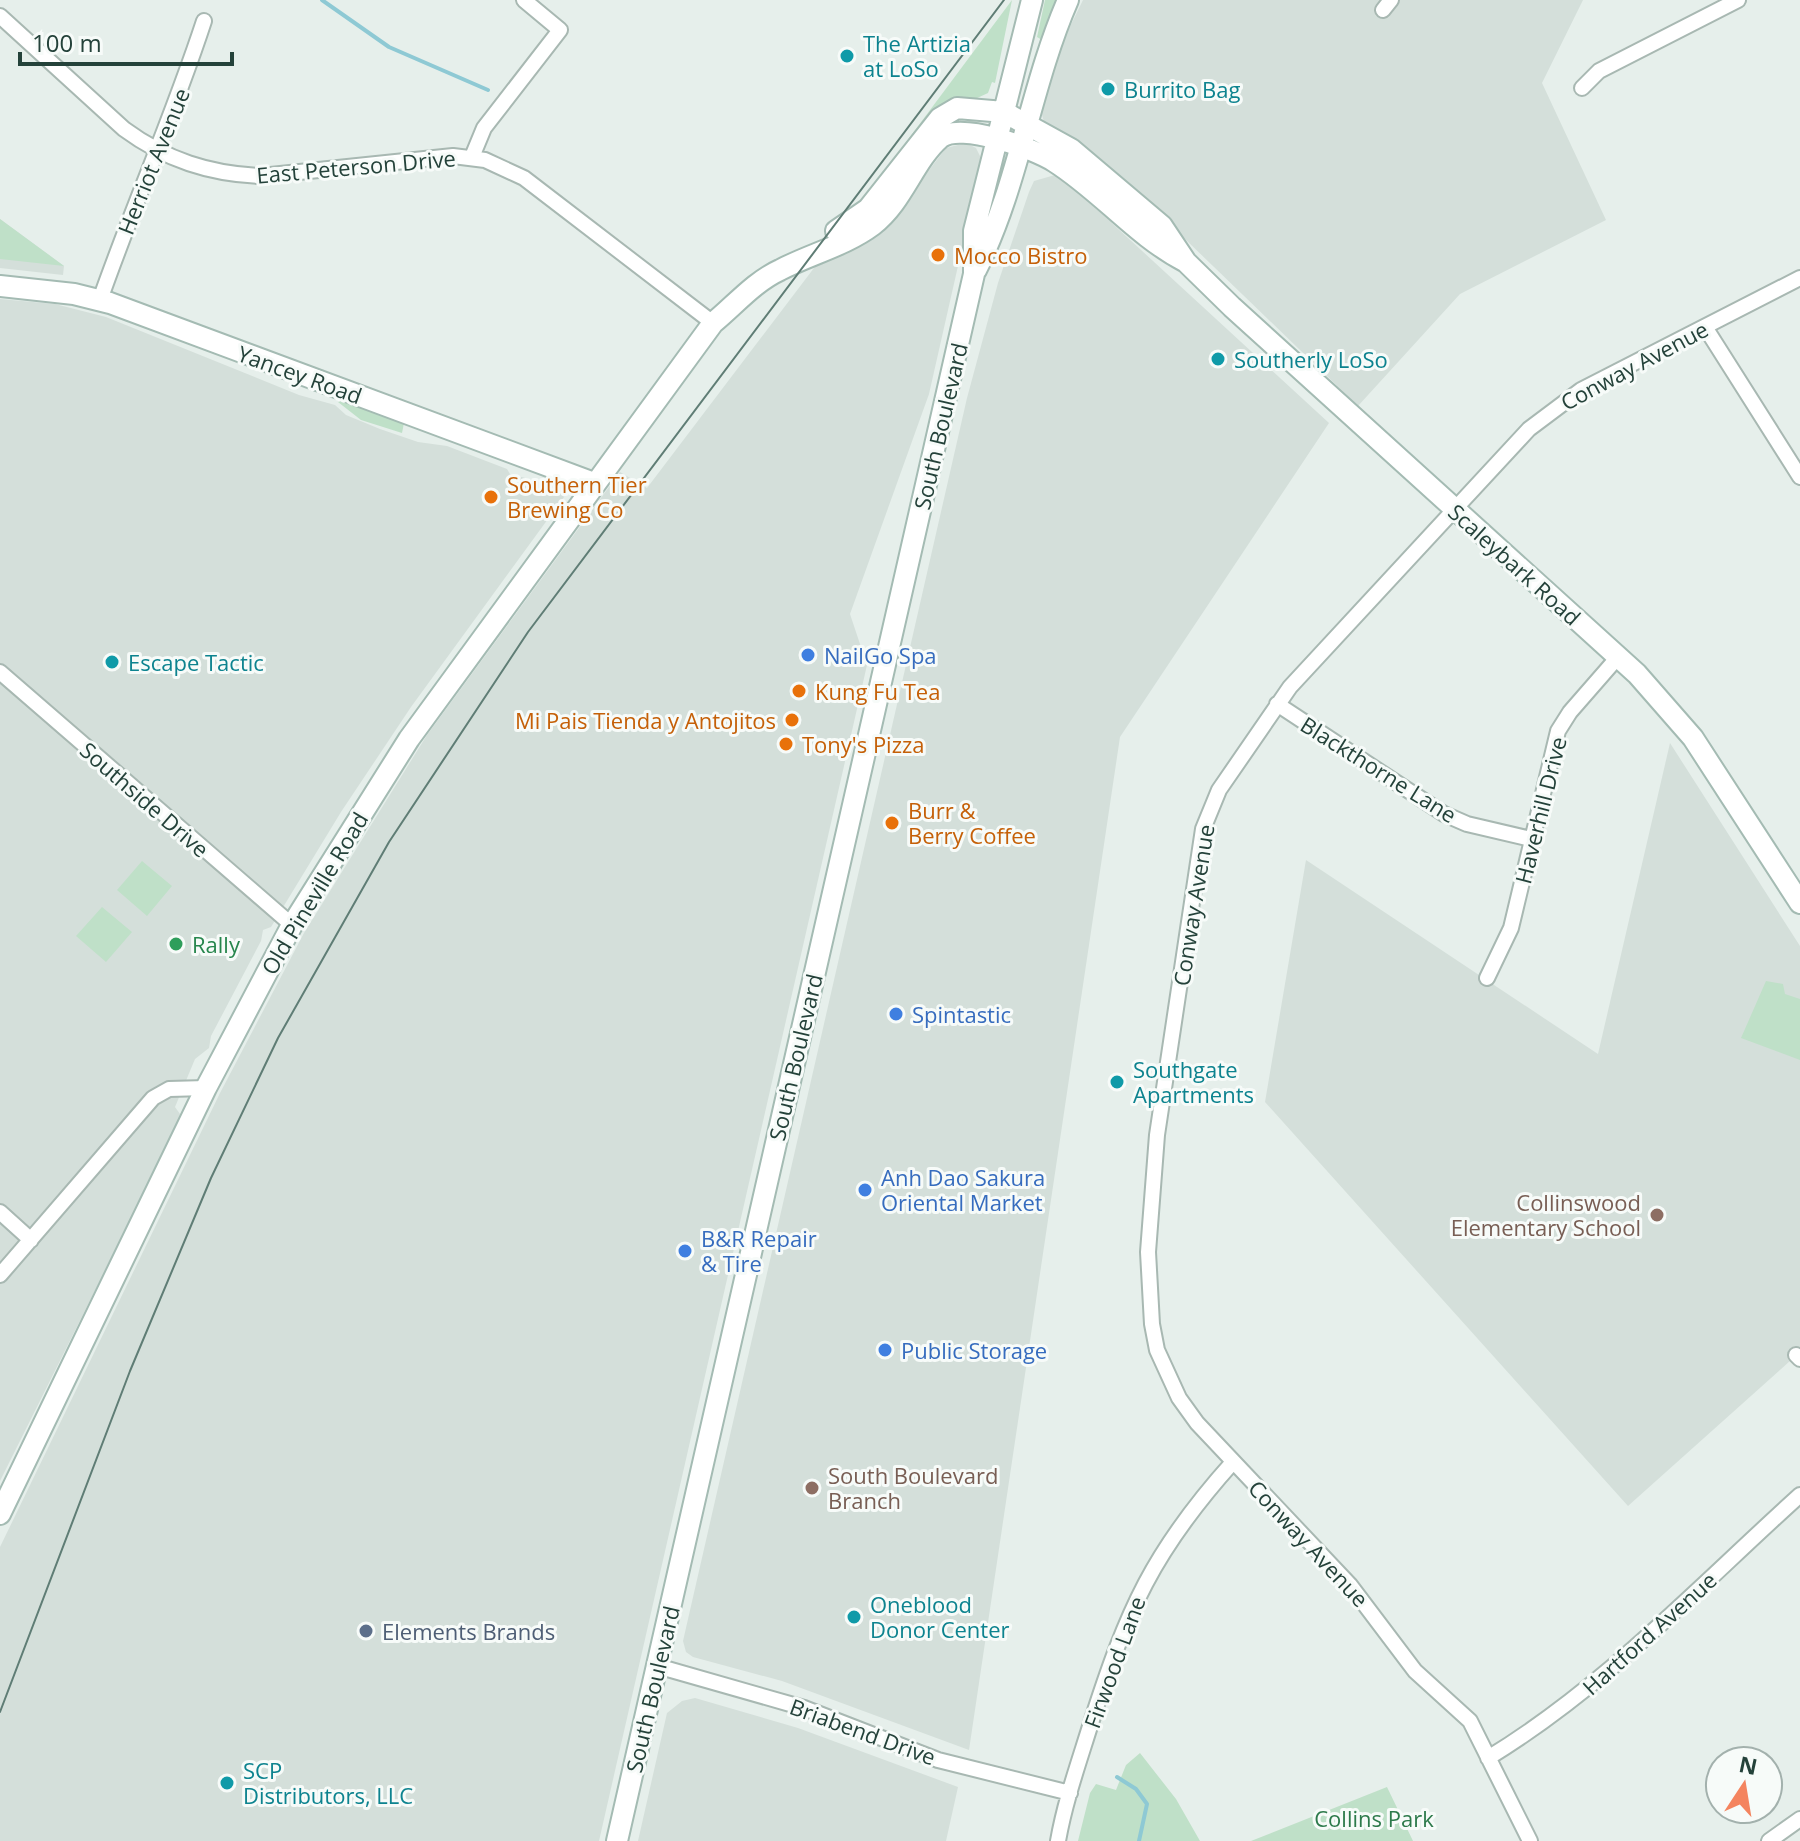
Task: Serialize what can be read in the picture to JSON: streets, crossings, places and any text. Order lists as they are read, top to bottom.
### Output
{
  "streets": {
    "street": [
      "Herriot Avenue",
      "East Peterson Drive",
      "Conway Avenue",
      "Yancey Road",
      "South Boulevard",
      "Scaleybark Road",
      "Blackthorne Lane",
      "Southside Drive",
      "Haverhill Drive",
      "Old Pineville Road",
      "Hartford Avenue",
      "Firwood Lane",
      "Briabend Drive"
    ]
  },
  "crossings": [
    ["Herriot Avenue", "East Peterson Drive"],
    ["Herriot Avenue", "Yancey Road"],
    ["East Peterson Drive", "Old Pineville Road"],
    ["Conway Avenue", "Scaleybark Road"],
    ["Conway Avenue", "Blackthorne Lane"],
    ["Conway Avenue", "Hartford Avenue"],
    ["Conway Avenue", "Firwood Lane"],
    ["Yancey Road", "Old Pineville Road"],
    ["South Boulevard", "Scaleybark Road"],
    ["South Boulevard", "Old Pineville Road"],
    ["South Boulevard", "Briabend Drive"],
    ["Scaleybark Road", "Haverhill Drive"],
    ["Scaleybark Road", "Old Pineville Road"],
    ["Blackthorne Lane", "Haverhill Drive"],
    ["Southside Drive", "Old Pineville Road"],
    ["Firwood Lane", "Briabend Drive"]
  ],
  "parks": ["Collins Park"],
  "places": [
    "The Artizia at LoSo",
    "Burrito Bag",
    "Mocco Bistro",
    "Southerly LoSo",
    "Southern Tier Brewing Co",
    "NailGo Spa",
    "Escape Tactic",
    "Kung Fu Tea",
    "Mi Pais Tienda y Antojitos",
    "Tony's Pizza",
    "Burr & Berry Coffee",
    "Rally",
    "Spintastic",
    "Southgate Apartments",
    "Anh Dao Sakura Oriental Market",
    "Collinswood Elementary School",
    "B&R Repair & Tire",
    "Public Storage",
    "South Boulevard Branch",
    "Oneblood Donor Center",
    "Elements Brands",
    "SCP Distributors, LLC"
  ],
  "scale_bar": "100 m",
  "north": "top"
}
